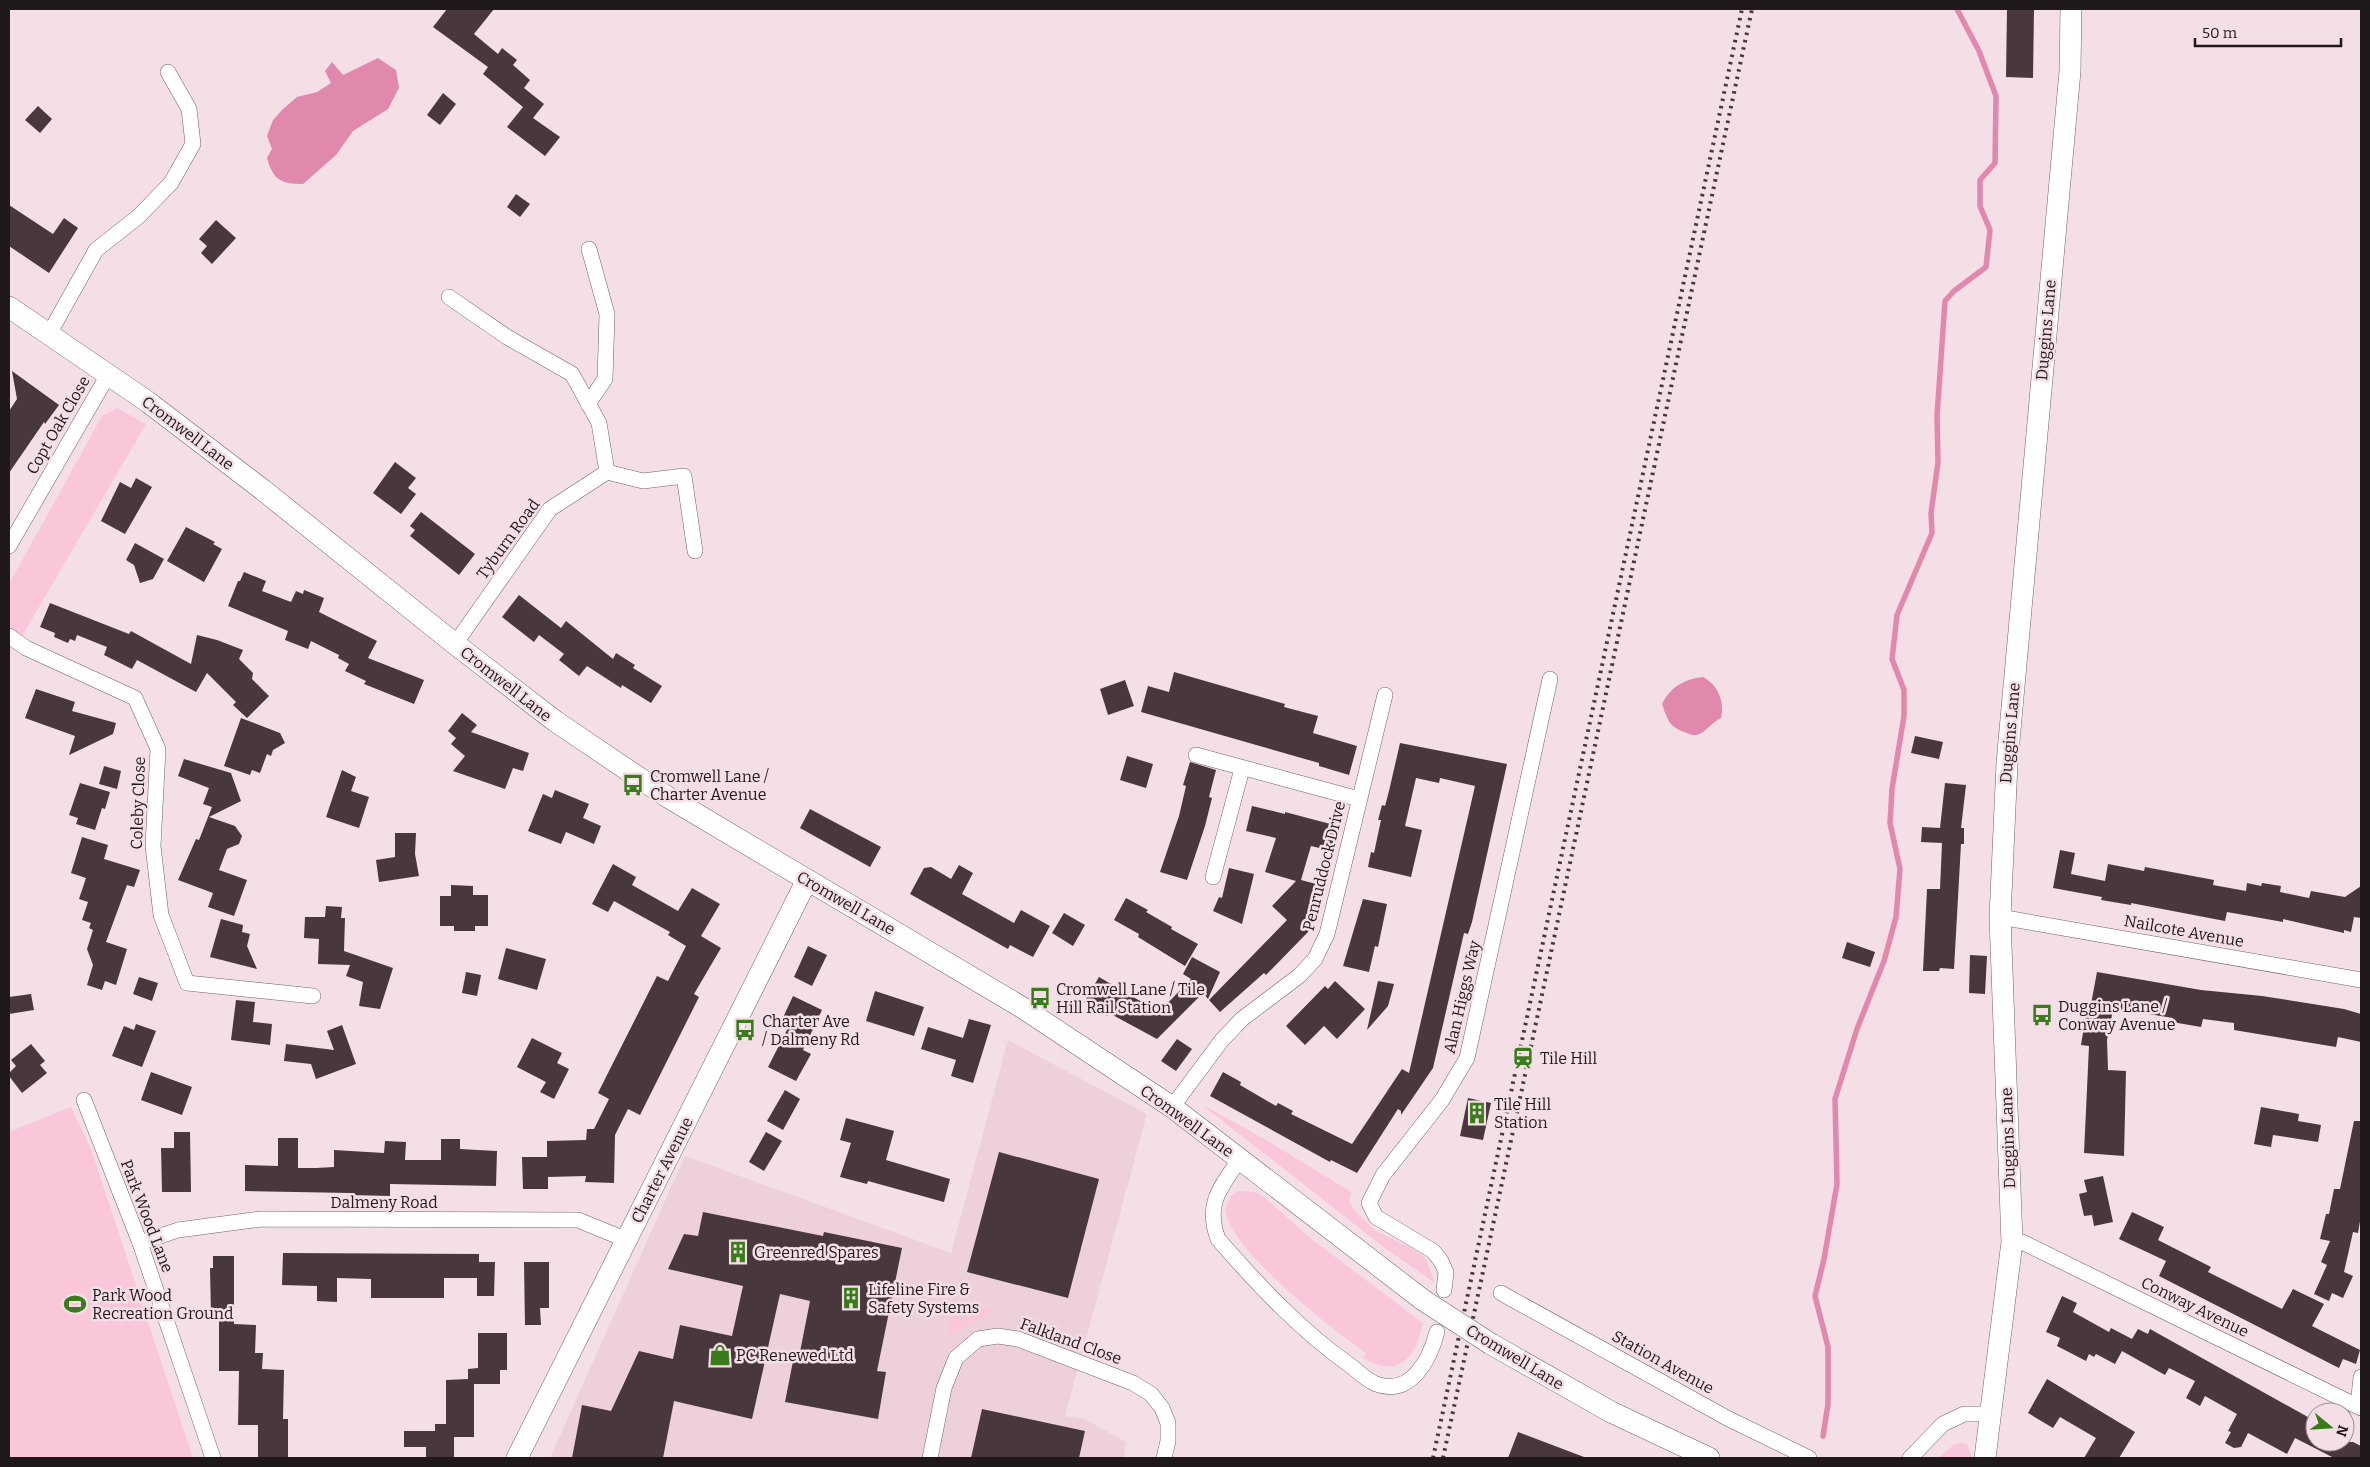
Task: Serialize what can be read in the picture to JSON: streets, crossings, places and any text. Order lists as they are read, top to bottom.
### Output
{
  "streets": {
    "street": [
      "Duggins Lane",
      "Copt Oak Close",
      "Cromwell Lane",
      "Tyburn Road",
      "Coleby Close",
      "Penruddock Drive",
      "Nailcote Avenue",
      "Alan Higgs Way",
      "Charter Avenue",
      "Dalmeny Road",
      "Park Wood Lane",
      "Conway Avenue",
      "Falkland Close",
      "Station Avenue"
    ]
  },
  "crossings": [
    ["Duggins Lane", "Nailcote Avenue"],
    ["Duggins Lane", "Conway Avenue"],
    ["Copt Oak Close", "Cromwell Lane"],
    ["Cromwell Lane", "Tyburn Road"],
    ["Cromwell Lane", "Penruddock Drive"],
    ["Cromwell Lane", "Charter Avenue"],
    ["Charter Avenue", "Dalmeny Road"],
    ["Dalmeny Road", "Park Wood Lane"]
  ],
  "places": {
    "bus stop": [
      "Cromwell Lane / Charter Avenue",
      "Cromwell Lane / Tile Hill Rail Station",
      "Duggins Lane / Conway Avenue",
      "Charter Ave / Dalmeny Rd"
    ],
    "station": ["Tile Hill"],
    "building": ["Tile Hill Station", "Greenred Spares", "Lifeline Fire & Safety Systems"],
    "sports": ["Park Wood Recreation Ground"],
    "shop": ["PC Renewed Ltd"]
  },
  "scale_bar": "50 m",
  "north": "right"
}
